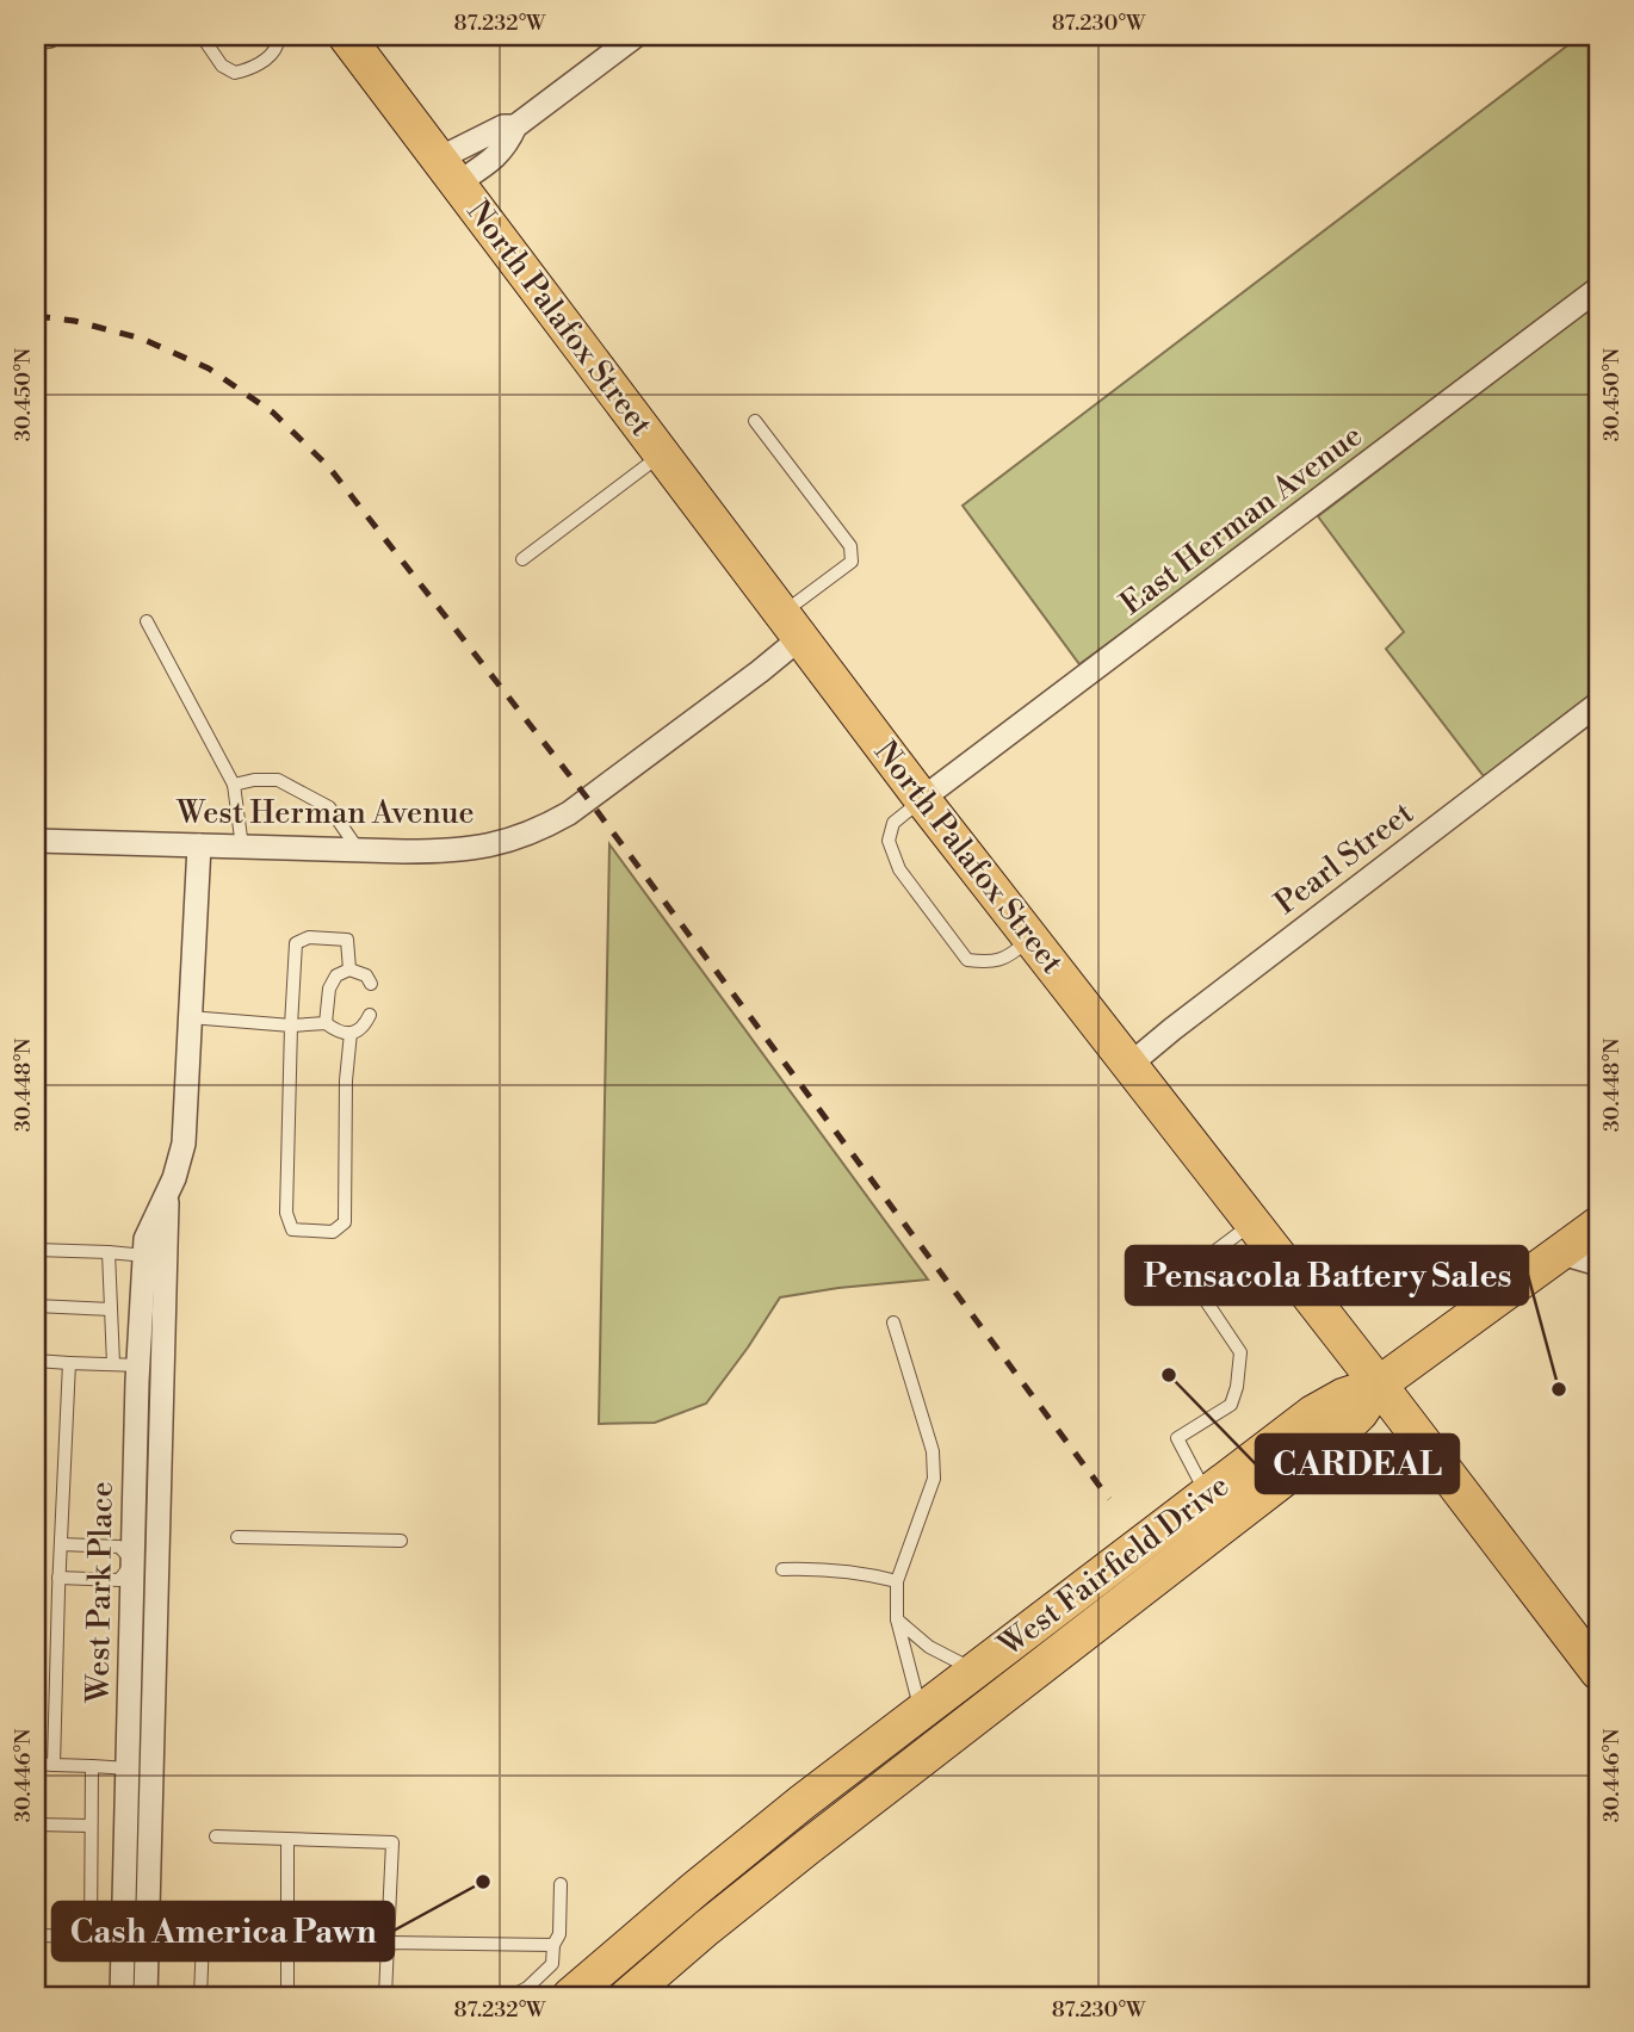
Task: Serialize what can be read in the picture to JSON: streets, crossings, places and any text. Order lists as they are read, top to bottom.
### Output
{
  "streets": {
    "main road": ["North Palafox Street", "West Fairfield Drive"],
    "street": [
      "East Herman Avenue",
      "West Herman Avenue",
      "Pearl Street",
      "West Park Place"
    ]
  },
  "crossings": [
    ["North Palafox Street", "East Herman Avenue"],
    ["North Palafox Street", "West Herman Avenue"],
    ["North Palafox Street", "Pearl Street"],
    ["North Palafox Street", "West Fairfield Drive"],
    ["West Herman Avenue", "West Park Place"]
  ],
  "places": ["CARDEAL", "Pensacola Battery Sales", "Cash America Pawn"],
  "coordinates": [
    "87.232°W",
    "87.230°W",
    "30.450°N",
    "30.448°N",
    "30.446°N"
  ]
}
